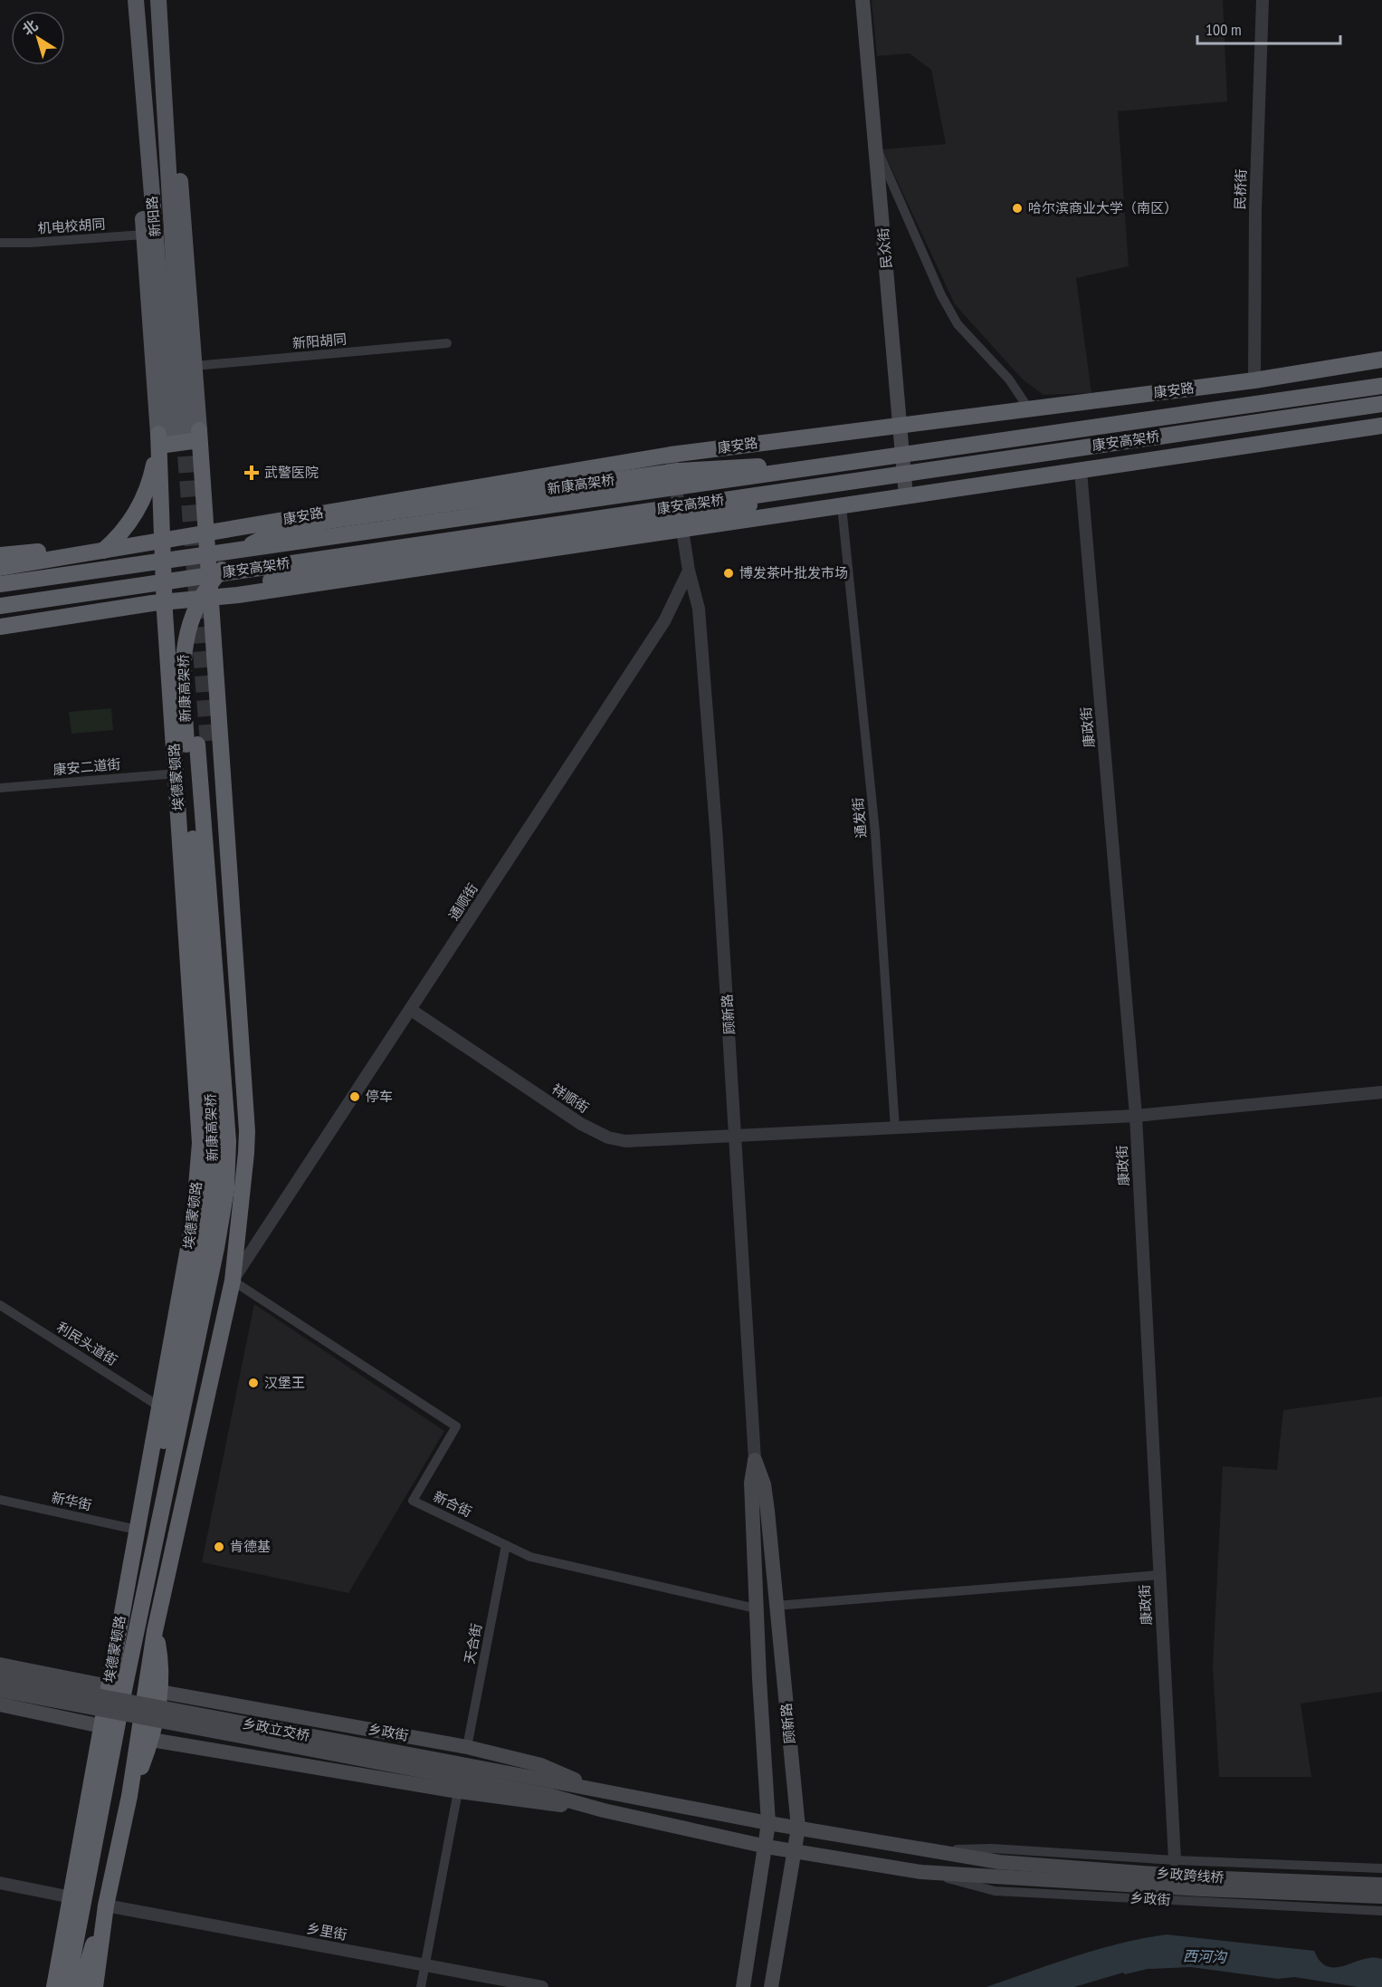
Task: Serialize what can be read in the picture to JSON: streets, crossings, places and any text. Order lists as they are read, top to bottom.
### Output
{
  "streets": {
    "highway": [
      "康安路",
      "康安高架桥",
      "新康高架桥",
      "埃德蒙顿路"
    ],
    "main road": [
      "新阳路",
      "民众街",
      "顾新路",
      "乡政立交桥",
      "乡政街",
      "乡政跨线桥"
    ],
    "street": [
      "民桥街",
      "机电校胡同",
      "新阳胡同",
      "康政街",
      "康安二道街",
      "通发街",
      "通顺街",
      "祥顺街",
      "利民头道街",
      "新华街",
      "新合街",
      "天合街",
      "乡里街"
    ]
  },
  "crossings": [
    ["民桥街", "康安路"],
    ["新阳路", "埃德蒙顿路"],
    ["民众街", "康安路"],
    ["康安路", "埃德蒙顿路"],
    ["康安高架桥", "新康高架桥"],
    ["新康高架桥", "埃德蒙顿路"],
    ["新康高架桥", "新华街"],
    ["康政街", "祥顺街"],
    ["康政街", "乡政街"],
    ["康安二道街", "埃德蒙顿路"],
    ["埃德蒙顿路", "通顺街"],
    ["埃德蒙顿路", "利民头道街"],
    ["埃德蒙顿路", "新华街"],
    ["埃德蒙顿路", "新合街"],
    ["埃德蒙顿路", "乡里街"],
    ["通发街", "祥顺街"],
    ["通顺街", "顾新路"],
    ["通顺街", "祥顺街"],
    ["通顺街", "新合街"],
    ["顾新路", "祥顺街"],
    ["顾新路", "新合街"],
    ["顾新路", "乡政街"],
    ["新合街", "天合街"],
    ["天合街", "乡政街"],
    ["乡政立交桥", "乡政街"],
    ["乡政街", "乡政跨线桥"]
  ],
  "water": ["西河沟"],
  "places": {
    "other": [
      "哈尔滨商业大学（南区）",
      "博发茶叶批发市场",
      "停车",
      "汉堡王",
      "肯德基"
    ],
    "health": ["武警医院"]
  },
  "scale_bar": "100 m",
  "north": "top left"
}
